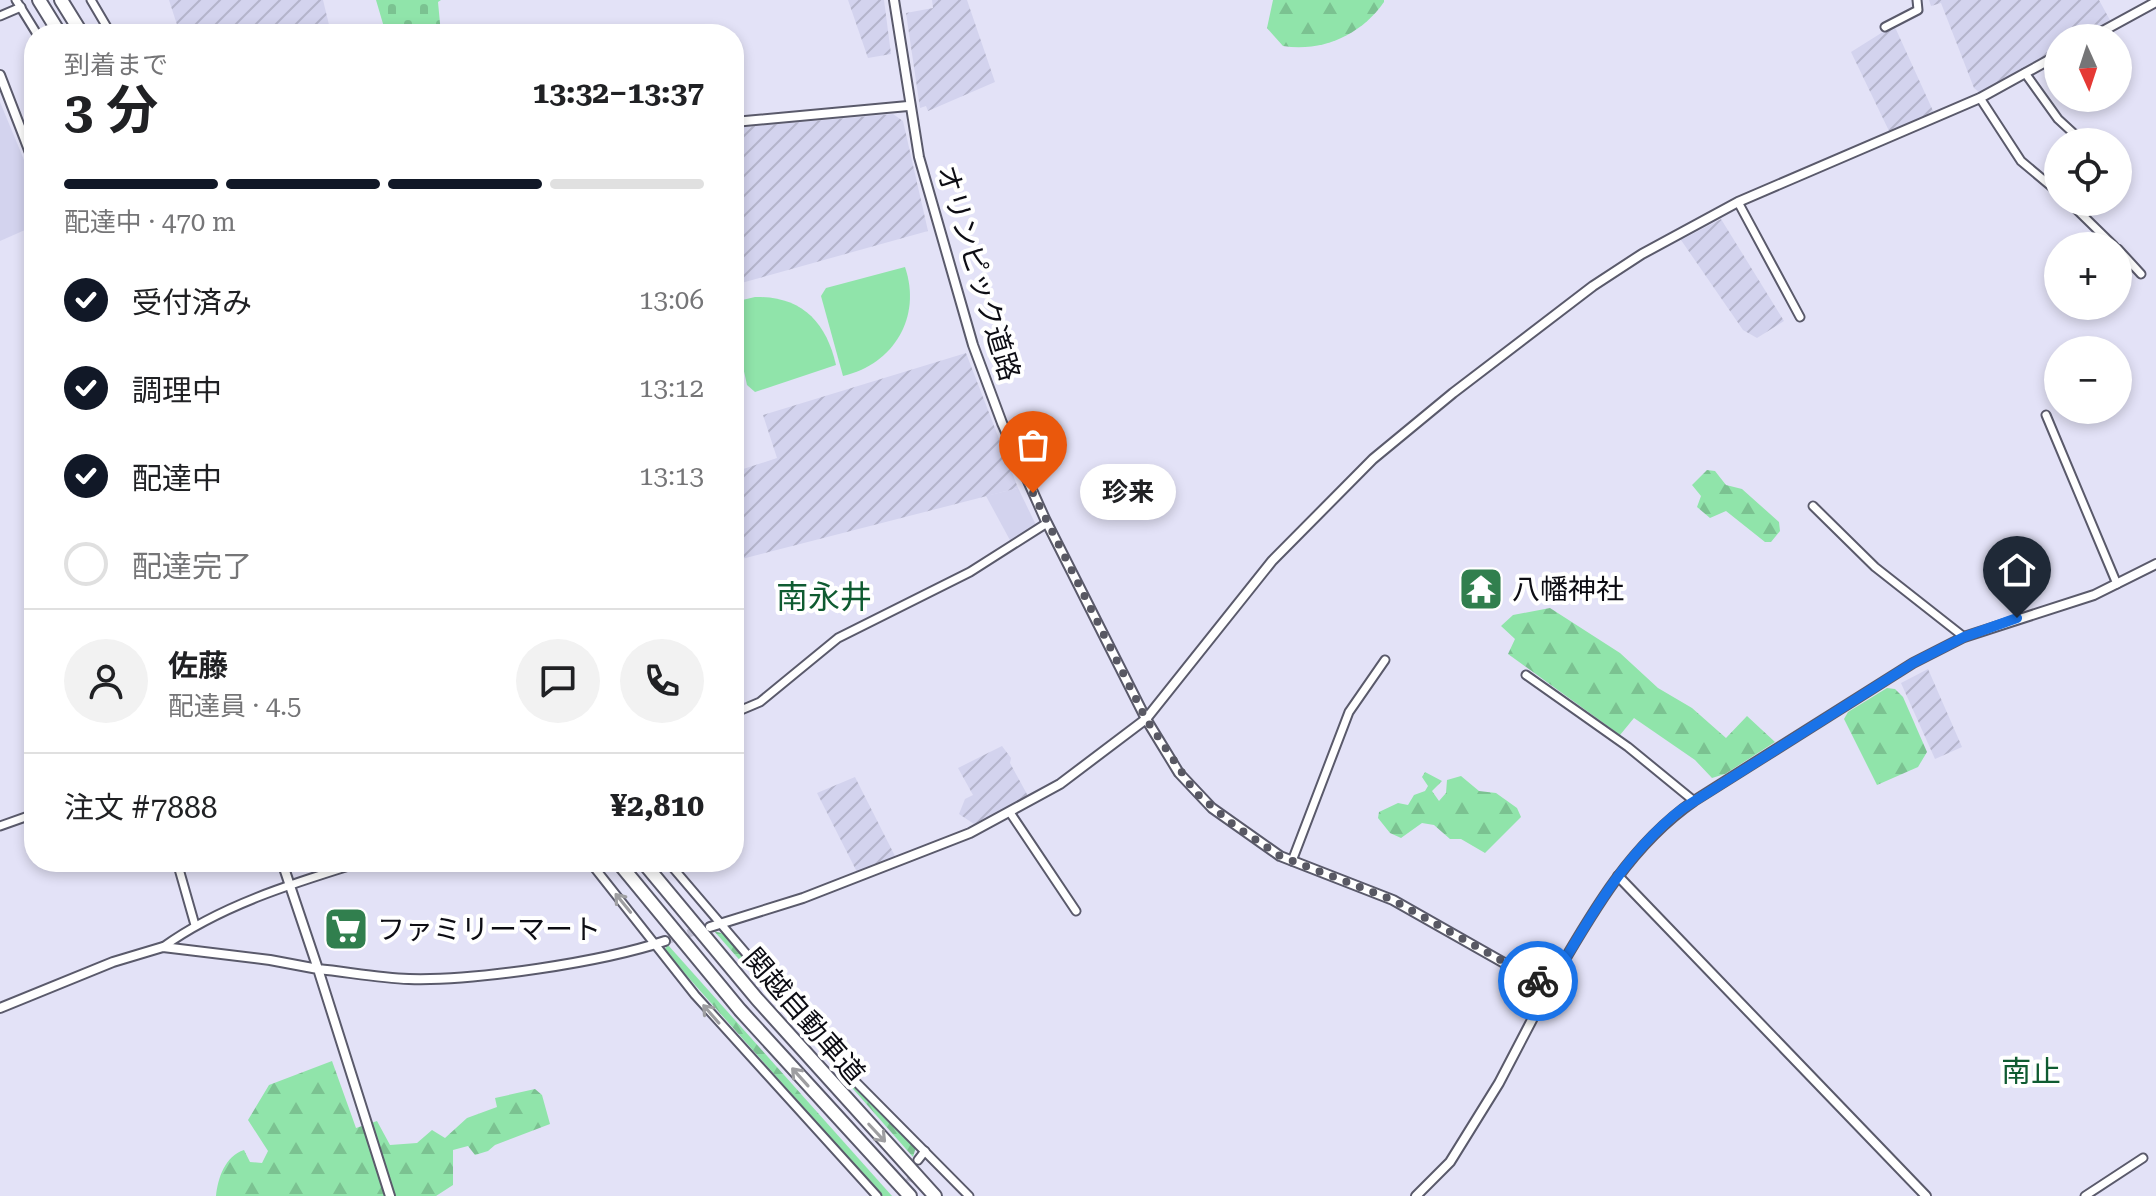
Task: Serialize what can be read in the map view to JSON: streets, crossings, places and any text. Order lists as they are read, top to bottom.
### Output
{
  "streets": {
    "highway": ["関越自動車道"],
    "street": ["オリンピック道路"]
  },
  "districts": ["南永井", "南止"],
  "places": {
    "other": ["珍来"],
    "temple": ["八幡神社"],
    "supermarket": ["ファミリーマート"]
  },
  "north": "bottom",
  "page": {
    "map_buttons": ["+", "−"],
    "heading": ["3 分", "到着まで", "13:32–13:37"],
    "panel": [
      "佐藤",
      "配達員 · 4.5",
      "注文 #7888",
      "¥2,810"
    ],
    "bar": "配達中 · 470 m",
    "list": [
      ["受付済み", "13:06"],
      ["調理中", "13:12"],
      ["配達中", "13:13"],
      "配達完了"
    ],
    "bubble": "珍来"
  }
}
